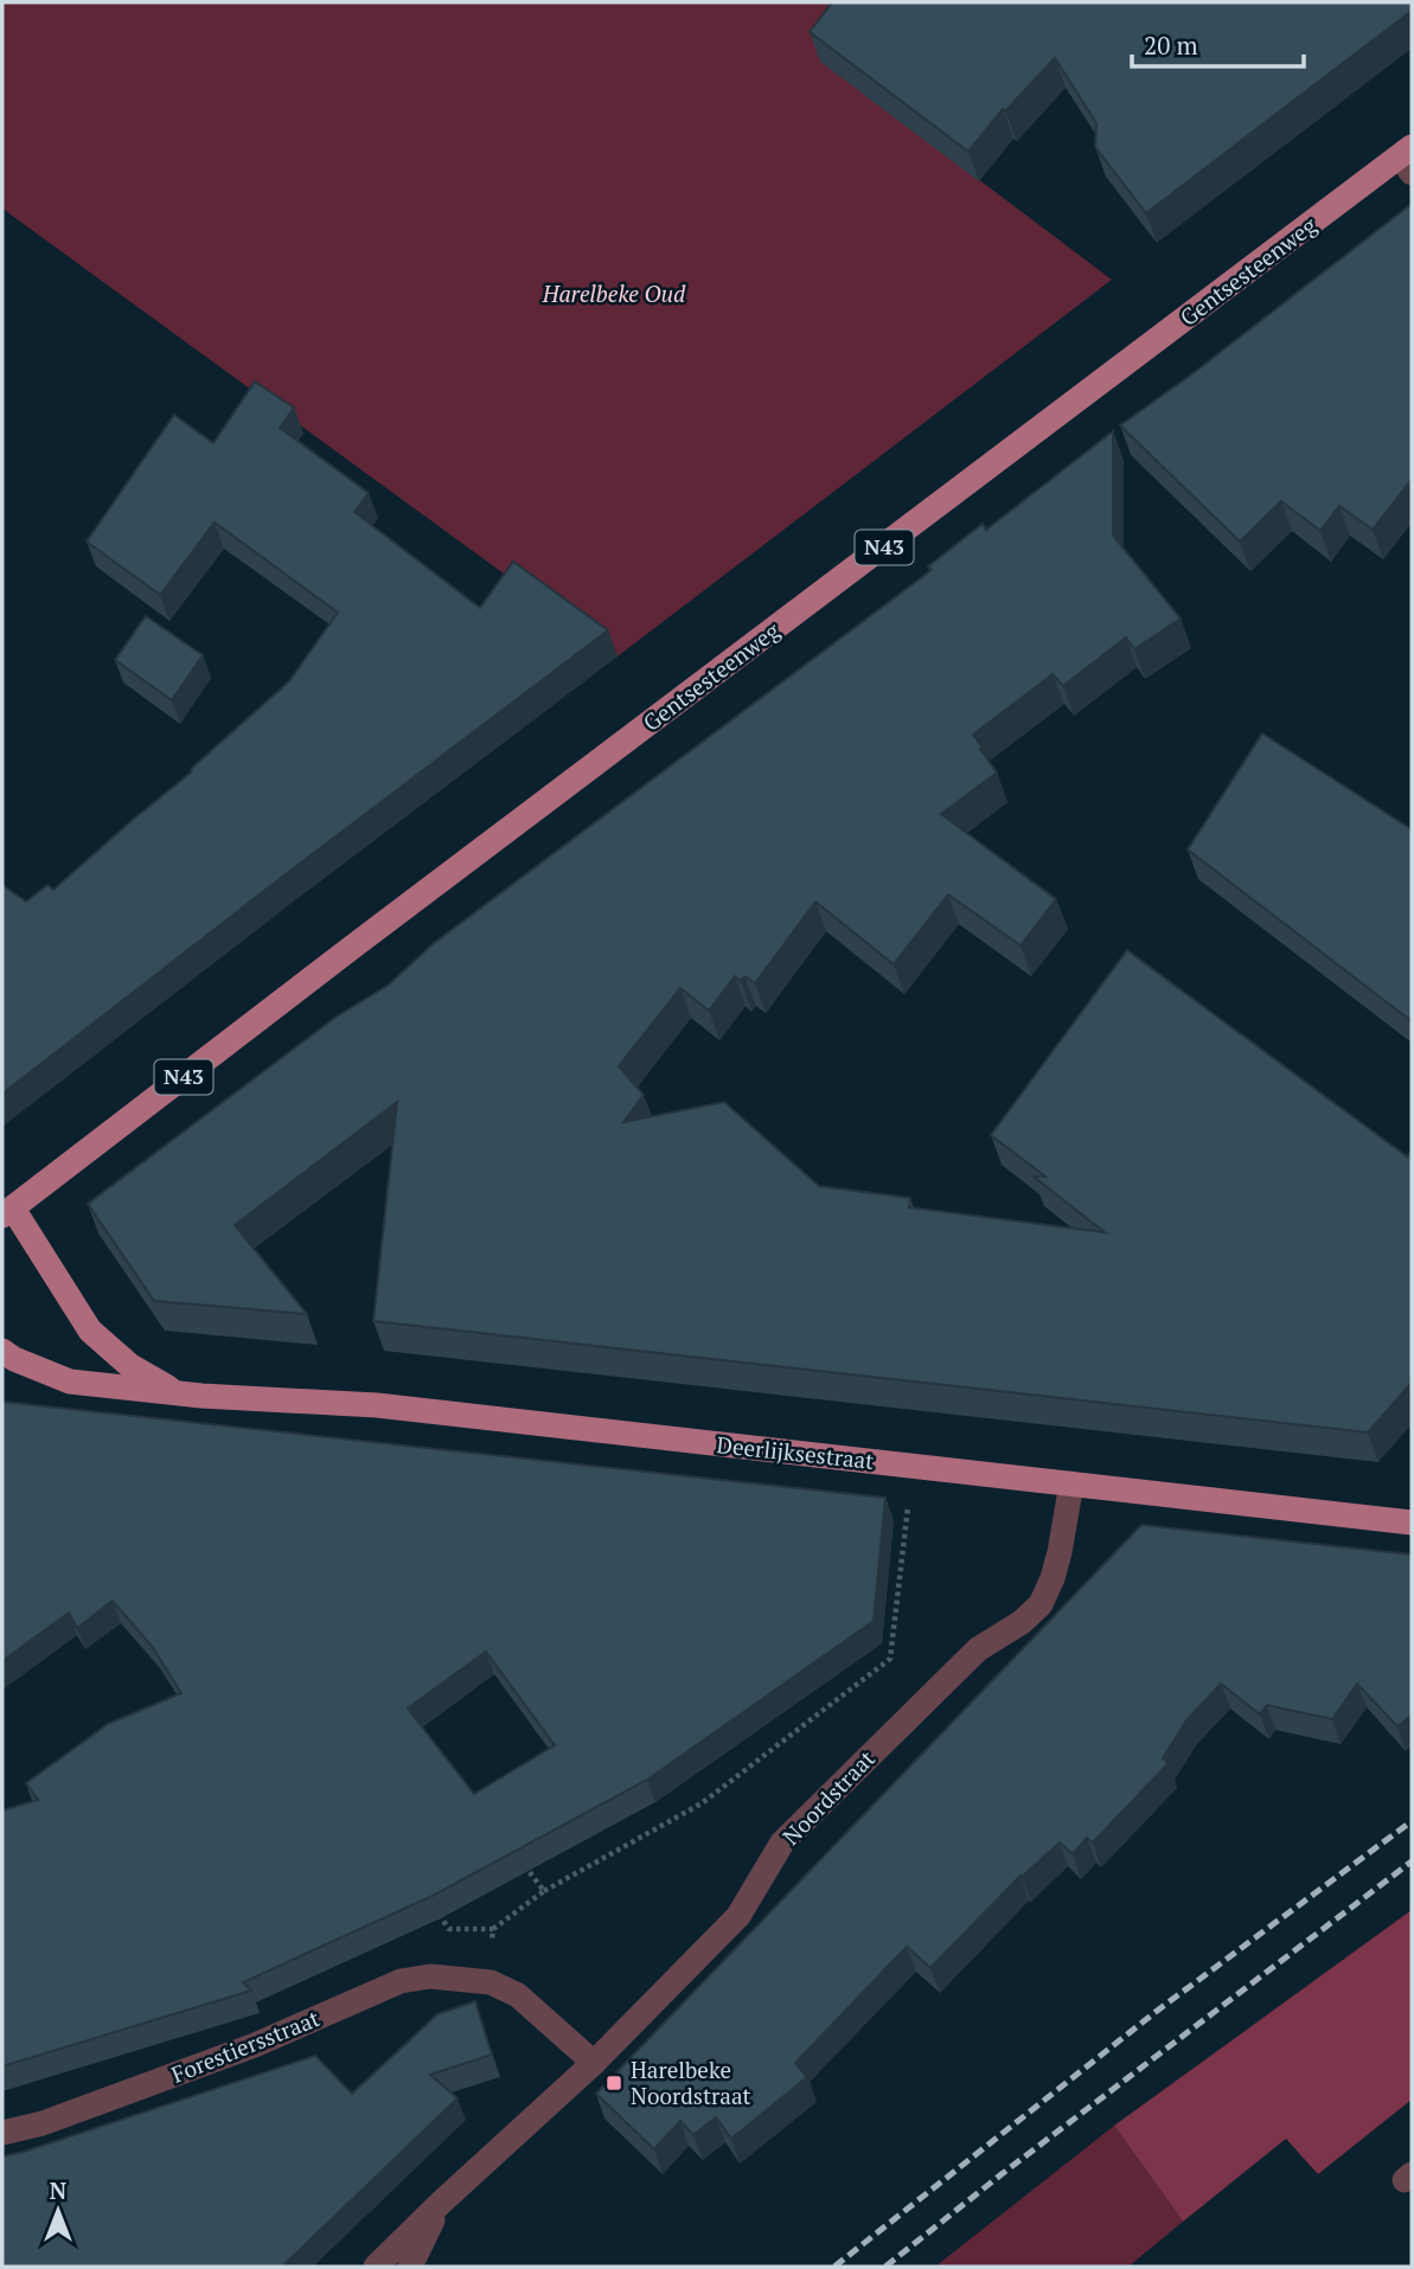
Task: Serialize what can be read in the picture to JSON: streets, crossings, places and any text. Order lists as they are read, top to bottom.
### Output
{
  "streets": {
    "main road": ["Gentsesteenweg", "N43", "Deerlijksestraat"],
    "street": ["Noordstraat", "Forestiersstraat"]
  },
  "crossings": [
    ["Gentsesteenweg", "Deerlijksestraat"],
    ["Deerlijksestraat", "Noordstraat"],
    ["Noordstraat", "Forestiersstraat"]
  ],
  "parks": ["Harelbeke Oud"],
  "places": {
    "transit": ["Harelbeke Noordstraat"]
  },
  "scale_bar": "20 m",
  "north": "top"
}
